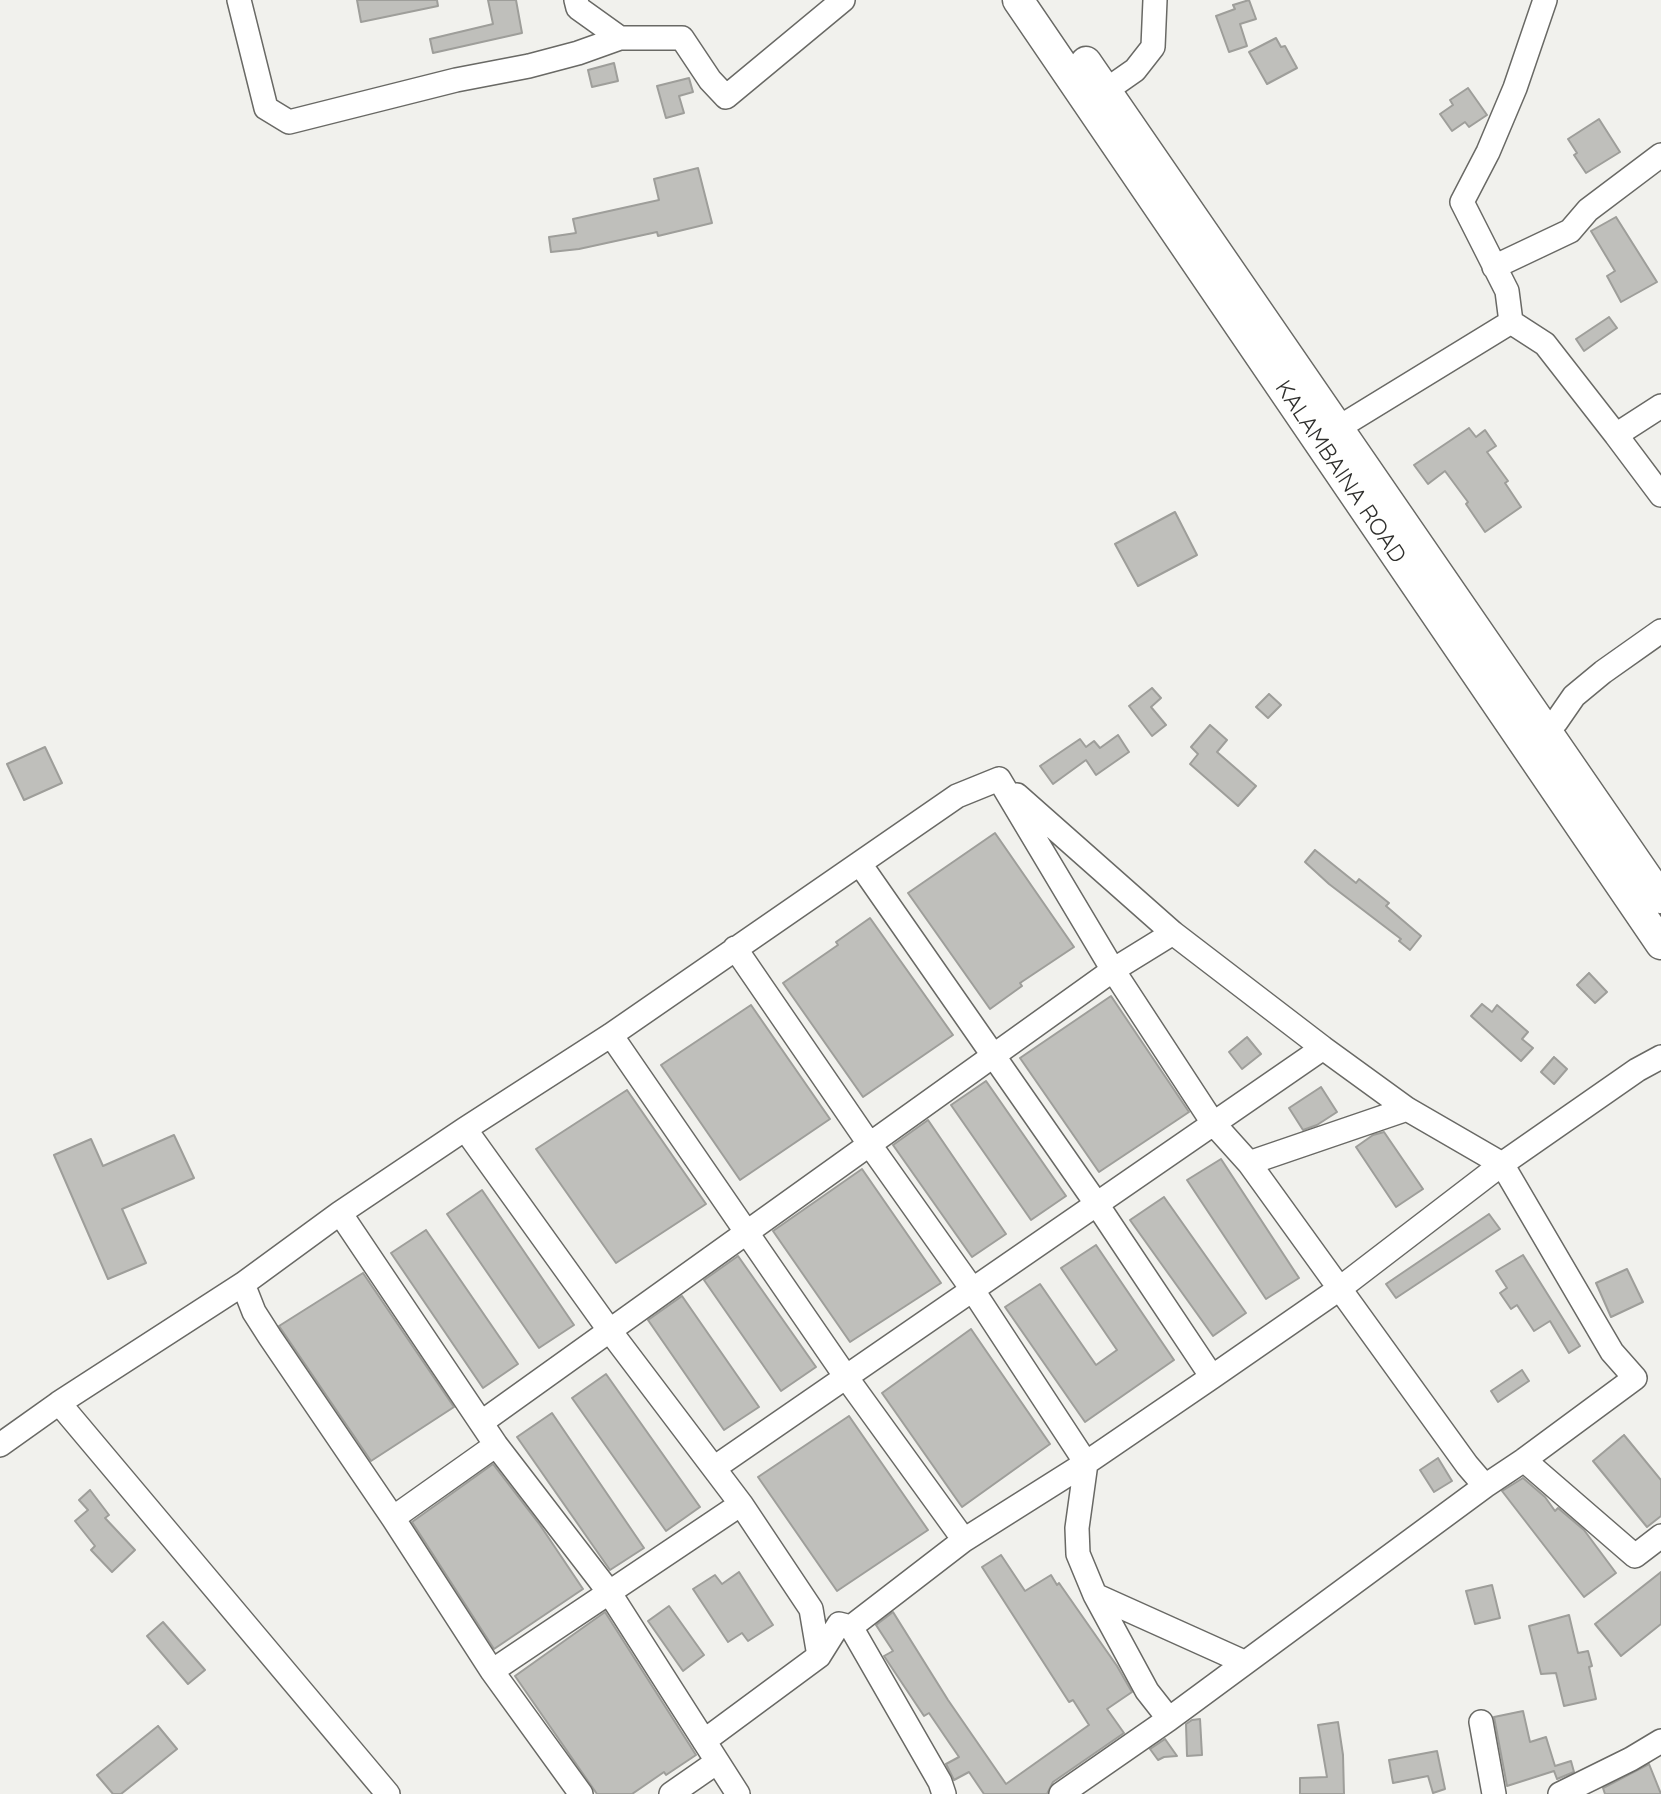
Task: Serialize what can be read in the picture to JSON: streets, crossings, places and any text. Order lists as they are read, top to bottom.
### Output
{
  "streets": {
    "main road": ["KALAMBAINA ROAD"]
  }
}
